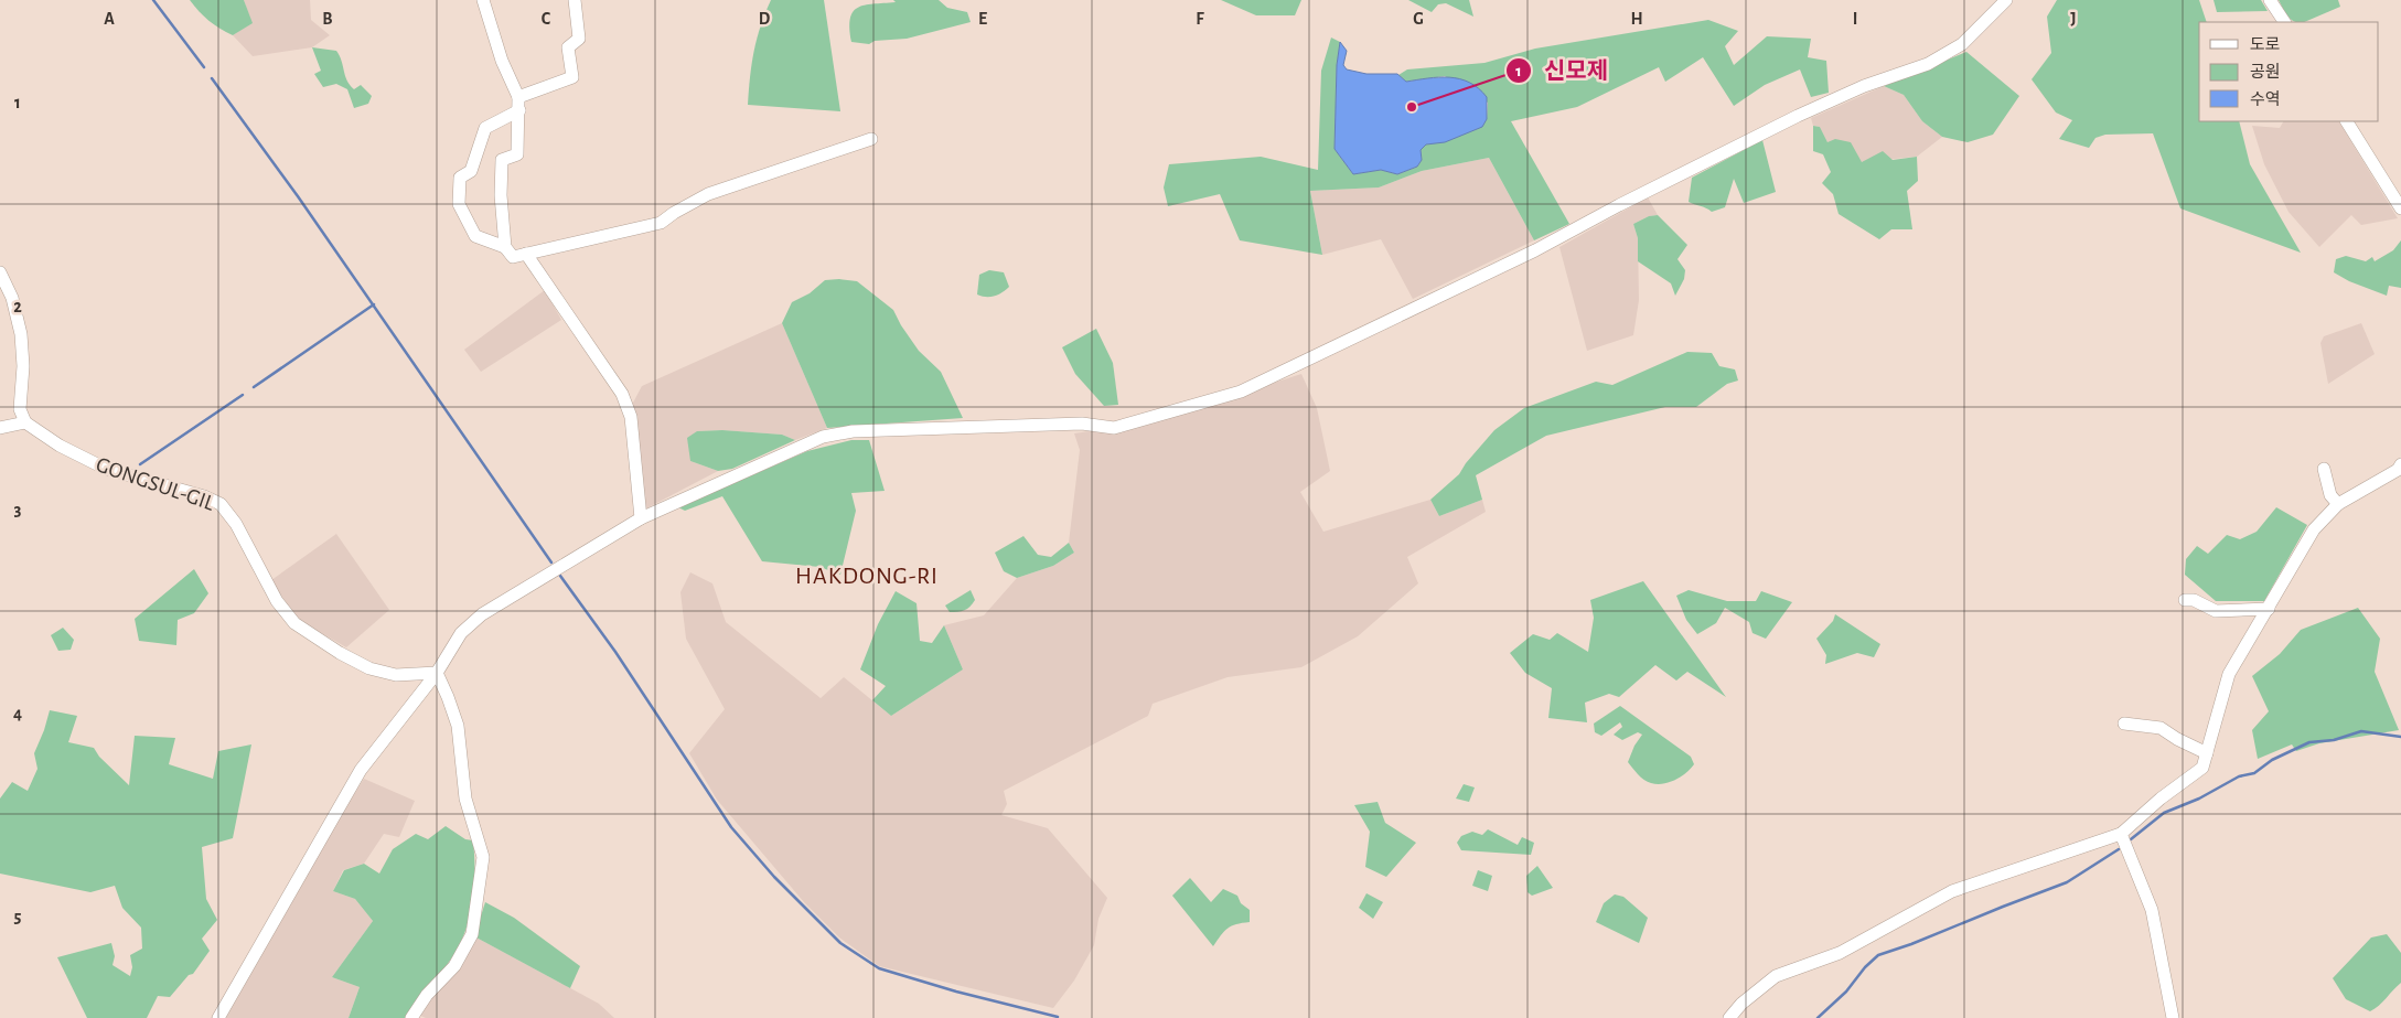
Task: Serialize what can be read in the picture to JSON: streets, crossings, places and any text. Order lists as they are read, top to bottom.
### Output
{
  "streets": {
    "street": ["GONGSUL-GIL"]
  },
  "districts": ["HAKDONG-RI"],
  "places": ["신모제"],
  "legend": ["도로", "공원", "수역"],
  "grid": {
    "columns": [
      "A",
      "B",
      "C",
      "D",
      "E",
      "F",
      "G",
      "H",
      "I",
      "J"
    ],
    "rows": [
      "1",
      "2",
      "3",
      "4",
      "5"
    ]
  }
}
